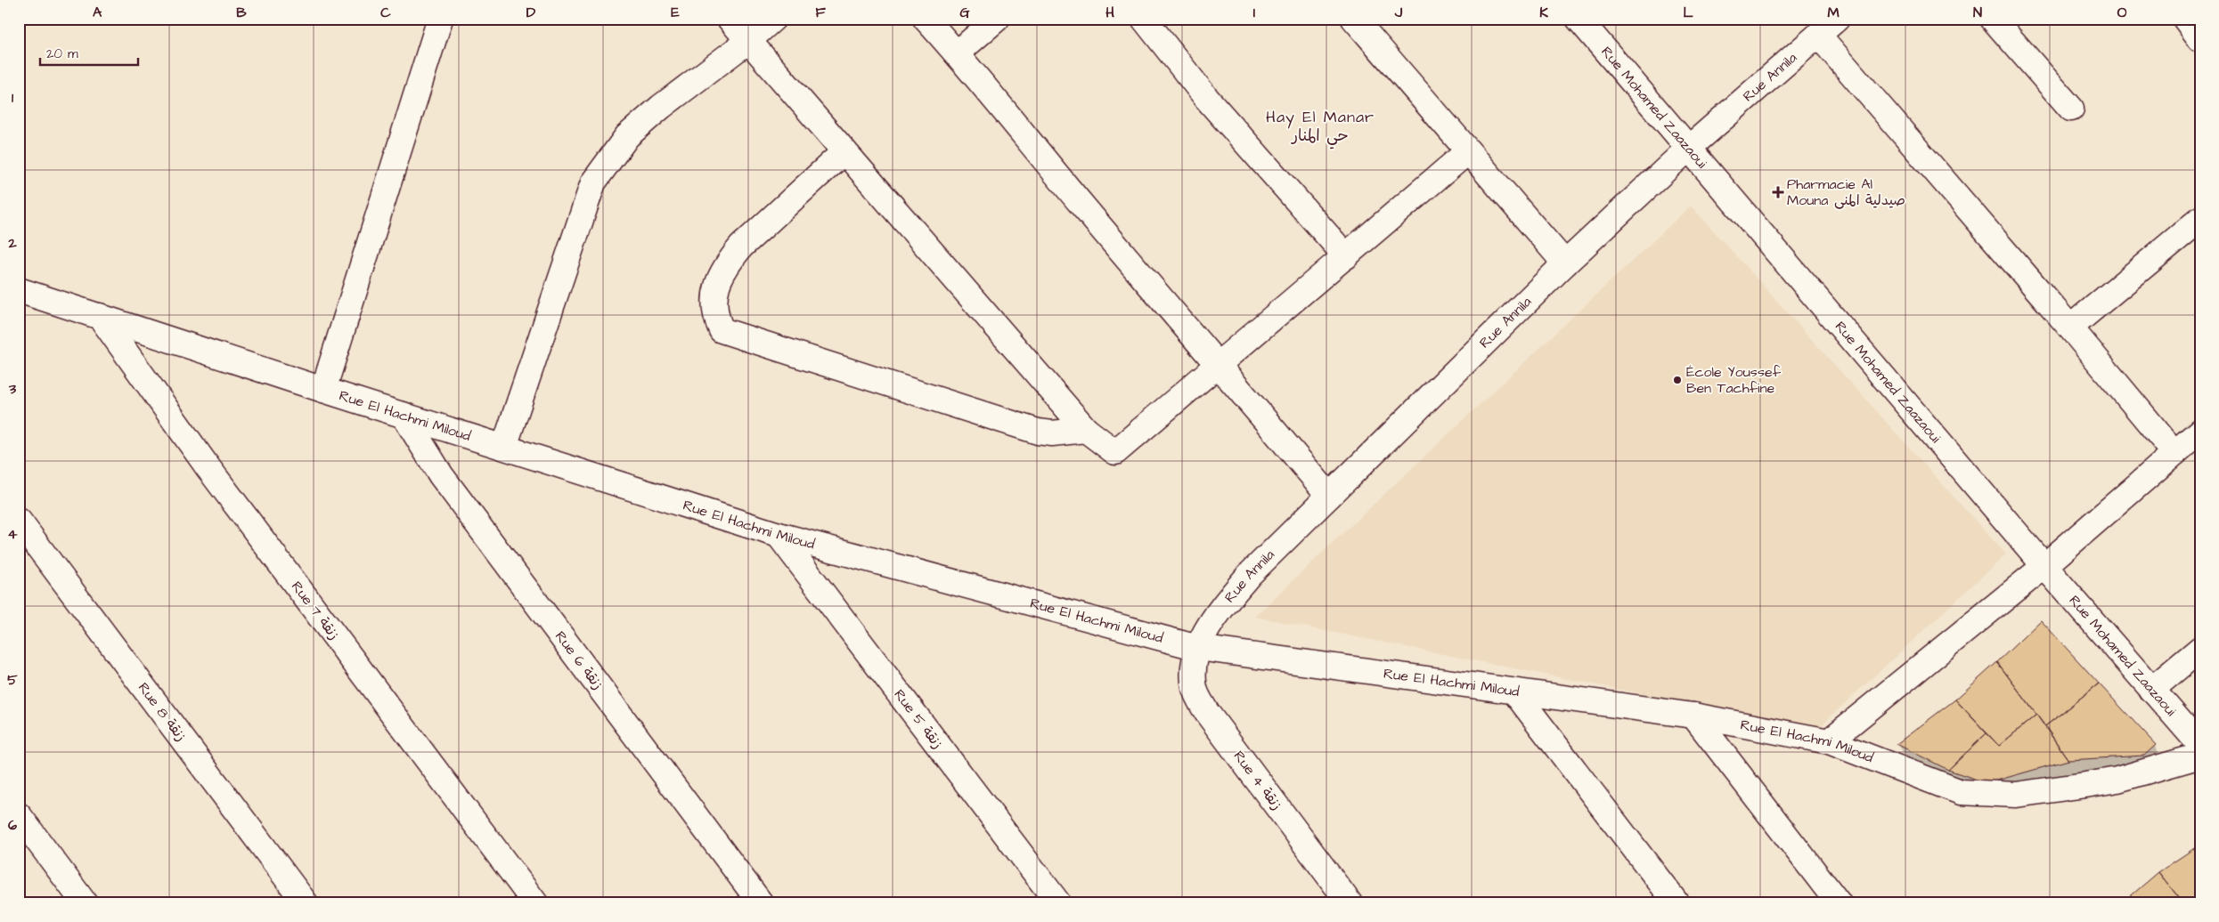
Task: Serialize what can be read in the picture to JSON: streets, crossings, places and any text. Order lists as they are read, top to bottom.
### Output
{
  "streets": {
    "street": [
      "Rue Annila",
      "Rue Mohamed Zaazaoui",
      "Rue El Hachmi Miloud",
      "Rue 7 زنقة",
      "Rue 6 زنقة",
      "Rue 8 زنقة",
      "Rue 5 زنقة",
      "Rue 4 زنقة"
    ]
  },
  "crossings": [
    ["Rue Annila", "Rue Mohamed Zaazaoui"],
    ["Rue Annila", "Rue El Hachmi Miloud"],
    ["Rue Annila", "Rue 4 زنقة"],
    ["Rue El Hachmi Miloud", "Rue 7 زنقة"],
    ["Rue El Hachmi Miloud", "Rue 6 زنقة"],
    ["Rue El Hachmi Miloud", "Rue 5 زنقة"],
    ["Rue El Hachmi Miloud", "Rue 4 زنقة"]
  ],
  "districts": ["Hay El Manar حي المنار"],
  "places": {
    "health": ["Pharmacie Al Mouna صيدلية المنى"],
    "other": ["École Youssef Ben Tachfine"]
  },
  "scale_bar": "20 m",
  "grid": {
    "columns": [
      "A",
      "B",
      "C",
      "D",
      "E",
      "F",
      "G",
      "H",
      "I",
      "J",
      "K",
      "L",
      "M",
      "N",
      "O"
    ],
    "rows": [
      "1",
      "2",
      "3",
      "4",
      "5",
      "6"
    ]
  }
}
